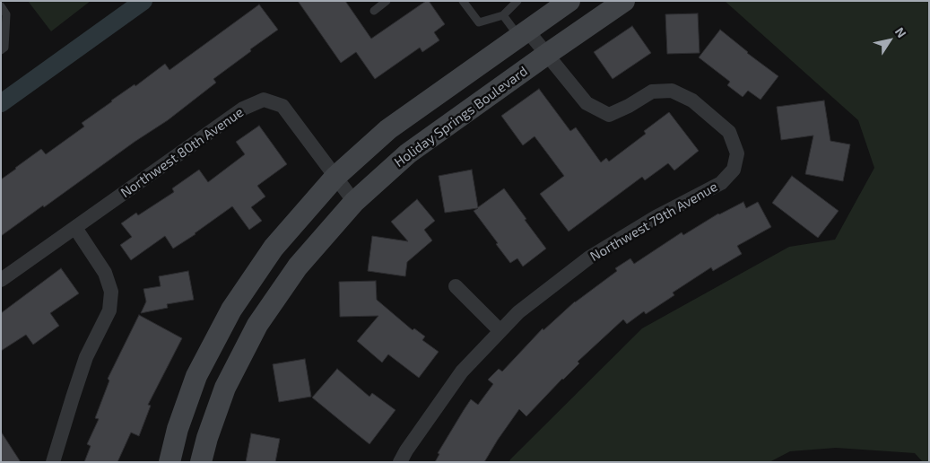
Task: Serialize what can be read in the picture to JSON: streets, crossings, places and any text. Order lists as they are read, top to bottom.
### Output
{
  "streets": {
    "street": ["Holiday Springs Boulevard", "Northwest 80th Avenue", "Northwest 79th Avenue"]
  },
  "crossings": [
    ["Holiday Springs Boulevard", "Northwest 80th Avenue"],
    ["Holiday Springs Boulevard", "Northwest 79th Avenue"]
  ],
  "north": "top right"
}
